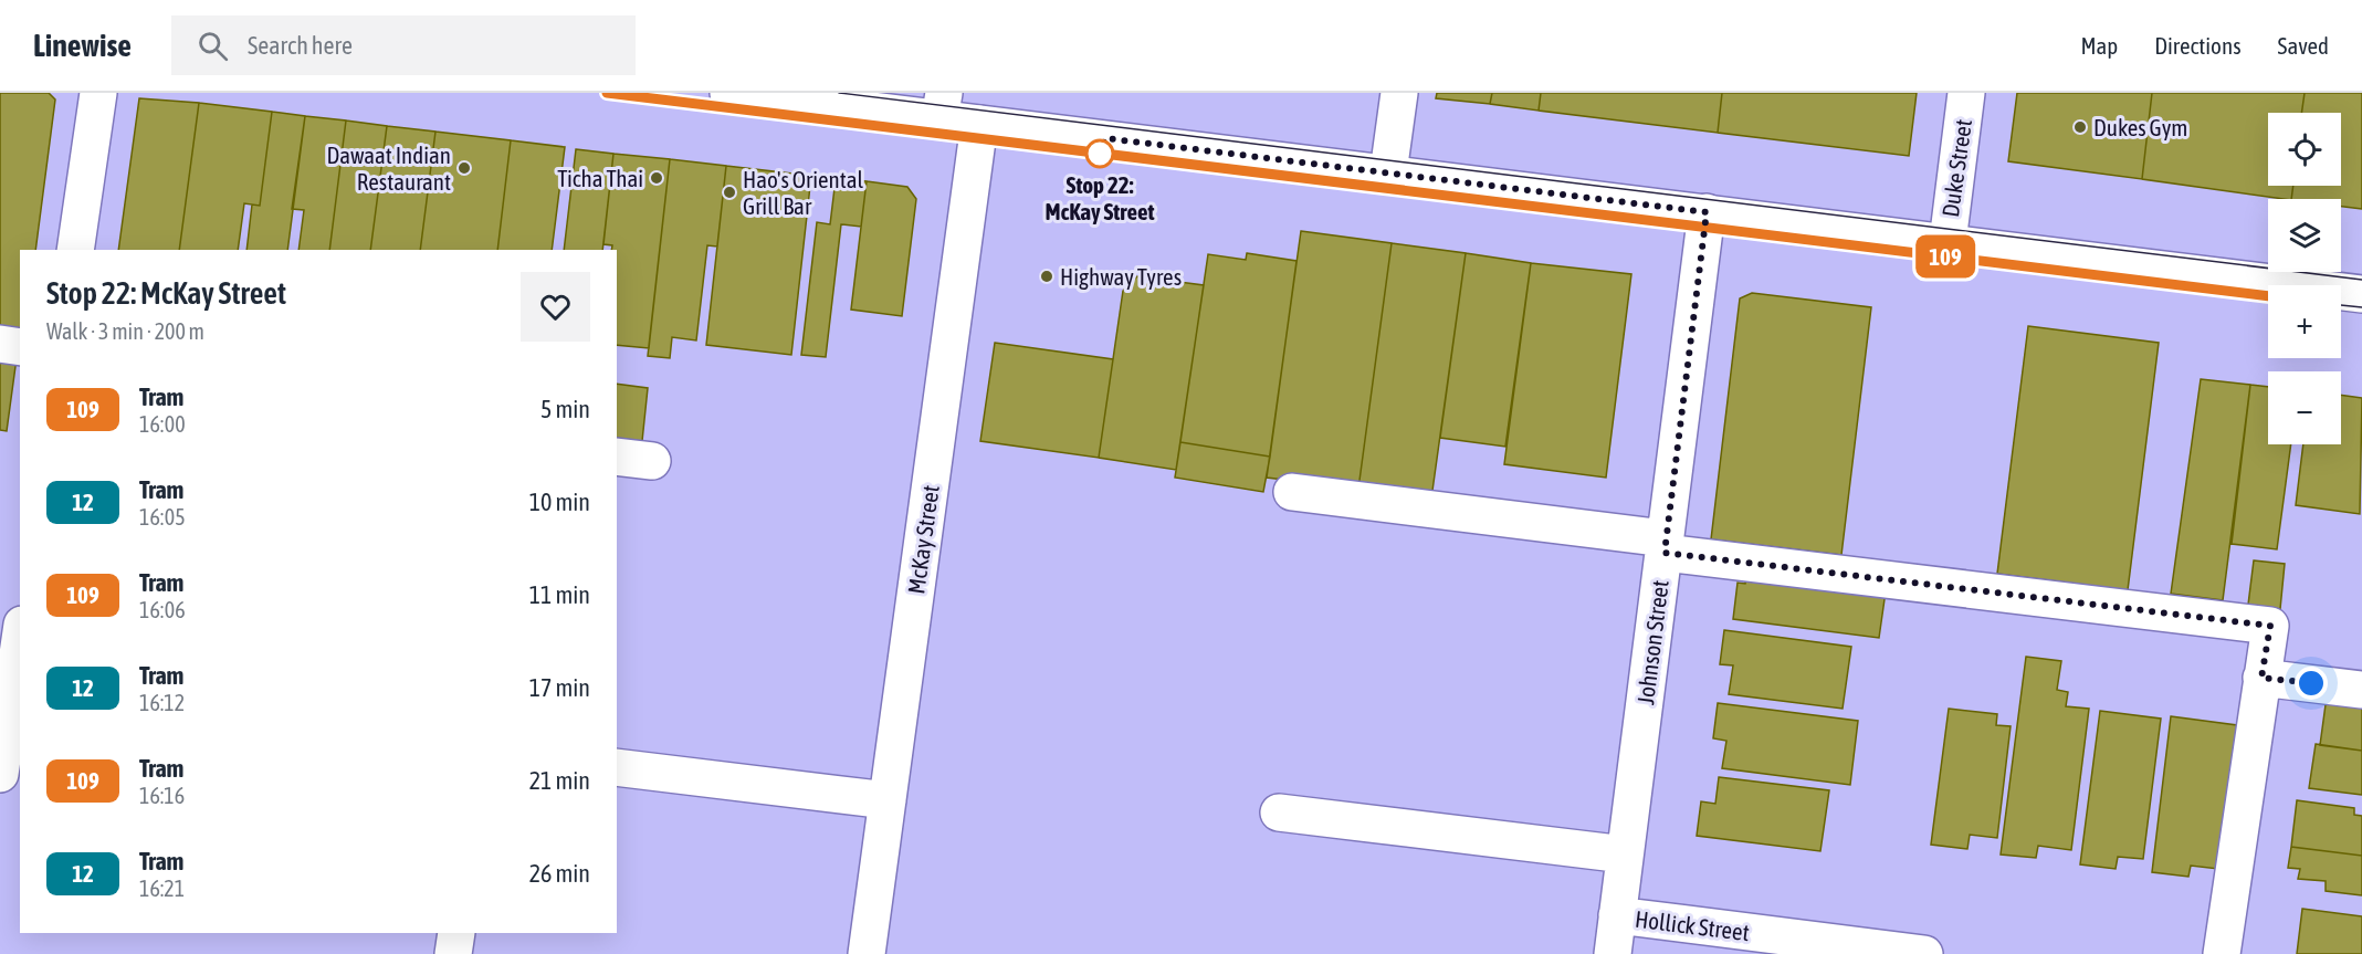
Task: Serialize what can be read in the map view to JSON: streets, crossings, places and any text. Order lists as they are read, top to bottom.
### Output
{
  "streets": {
    "street": [
      "Duke Street",
      "McKay Street",
      "Johnson Street",
      "Hollick Street"
    ]
  },
  "crossings": [
    ["Johnson Street", "Hollick Street"]
  ],
  "places": [
    "Dukes Gym",
    "Stop 22: McKay Street",
    "Dawaat Indian Restaurant",
    "Ticha Thai",
    "Hao's Oriental Grill Bar",
    "Highway Tyres"
  ],
  "lines": ["tram line 109"],
  "page": {
    "header": "Linewise",
    "search": "Search here",
    "nav": ["Map", "Directions", "Saved"],
    "on_map": "109",
    "map_buttons": ["+", "−"],
    "heading": ["Stop 22: McKay Street", "Walk · 3 min · 200 m"],
    "list": [
      {
        "mark": "109",
        "name": "Tram",
        "note": "16:00",
        "value": "5 min"
      },
      {
        "mark": "12",
        "name": "Tram",
        "note": "16:05",
        "value": "10 min"
      },
      {
        "mark": "109",
        "name": "Tram",
        "note": "16:06",
        "value": "11 min"
      },
      {
        "mark": "12",
        "name": "Tram",
        "note": "16:12",
        "value": "17 min"
      },
      {
        "mark": "109",
        "name": "Tram",
        "note": "16:16",
        "value": "21 min"
      },
      {
        "mark": "12",
        "name": "Tram",
        "note": "16:21",
        "value": "26 min"
      }
    ]
  }
}
